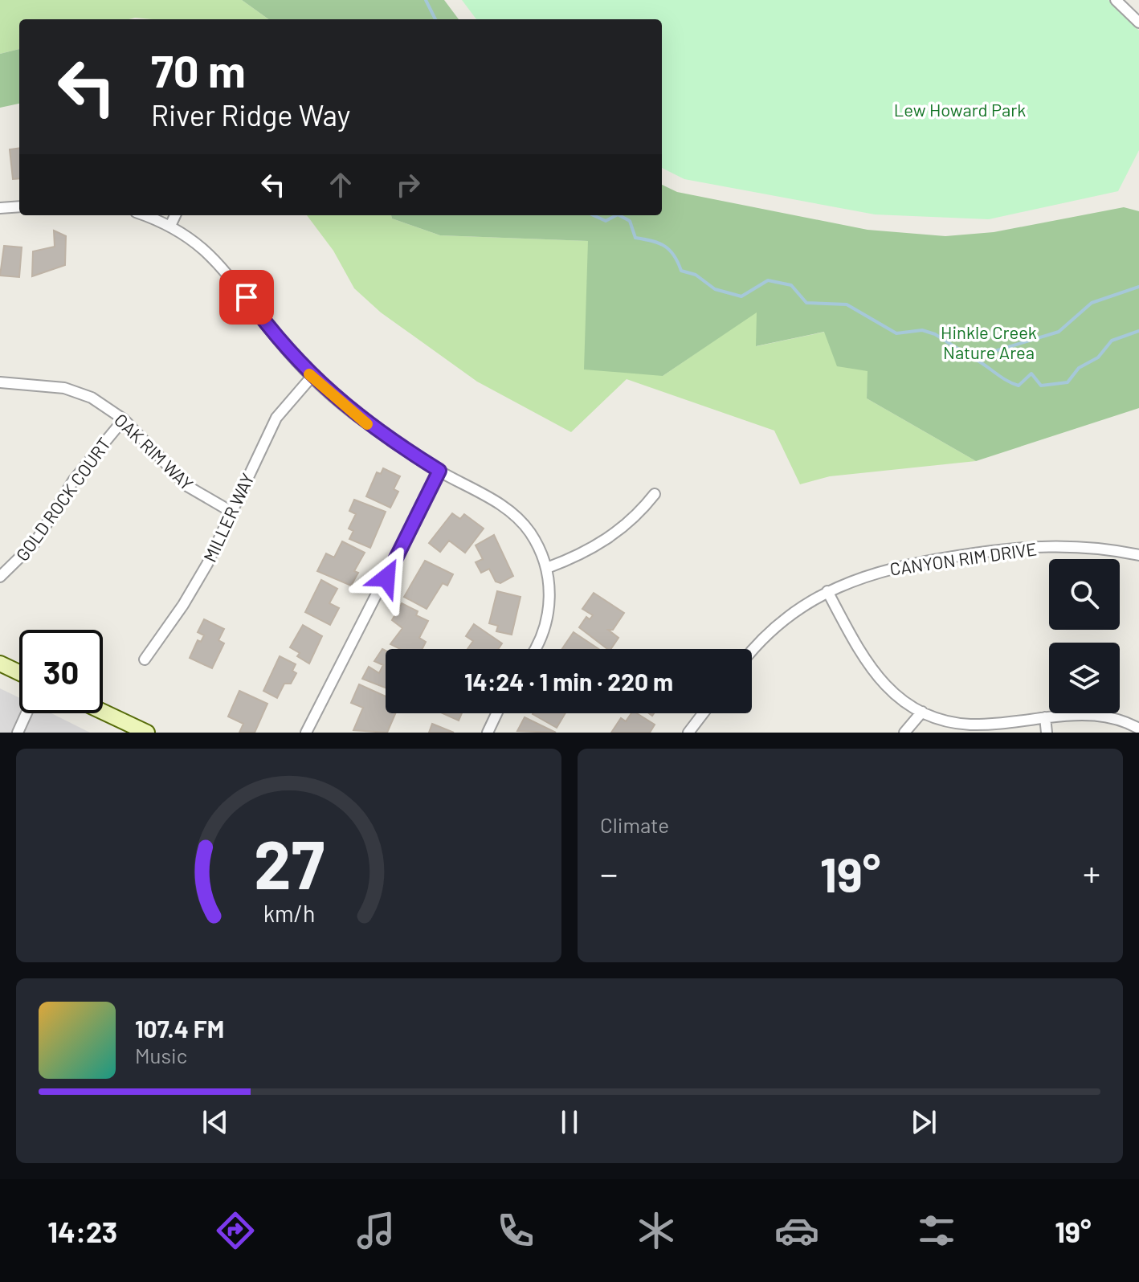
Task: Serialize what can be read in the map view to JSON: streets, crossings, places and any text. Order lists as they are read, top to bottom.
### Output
{
  "streets": {
    "street": [
      "OAK RIM WAY",
      "GOLD ROCK COURT",
      "MILLER WAY",
      "CANYON RIM DRIVE"
    ]
  },
  "crossings": [
    ["OAK RIM WAY", "GOLD ROCK COURT"],
    ["OAK RIM WAY", "MILLER WAY"]
  ],
  "parks": ["Lew Howard Park", "Hinkle Creek Nature Area"],
  "page": {
    "turn": ["70 m", "River Ridge Way"],
    "limit": "30",
    "trip": "14:24 · 1 min · 220 m",
    "tile": "Climate",
    "heat": ["−", "19°", "+"],
    "song": ["107.4 FM", "Music"],
    "tabs": ["14:23", "19°"],
    "gauge": ["27", "km/h"]
  }
}
